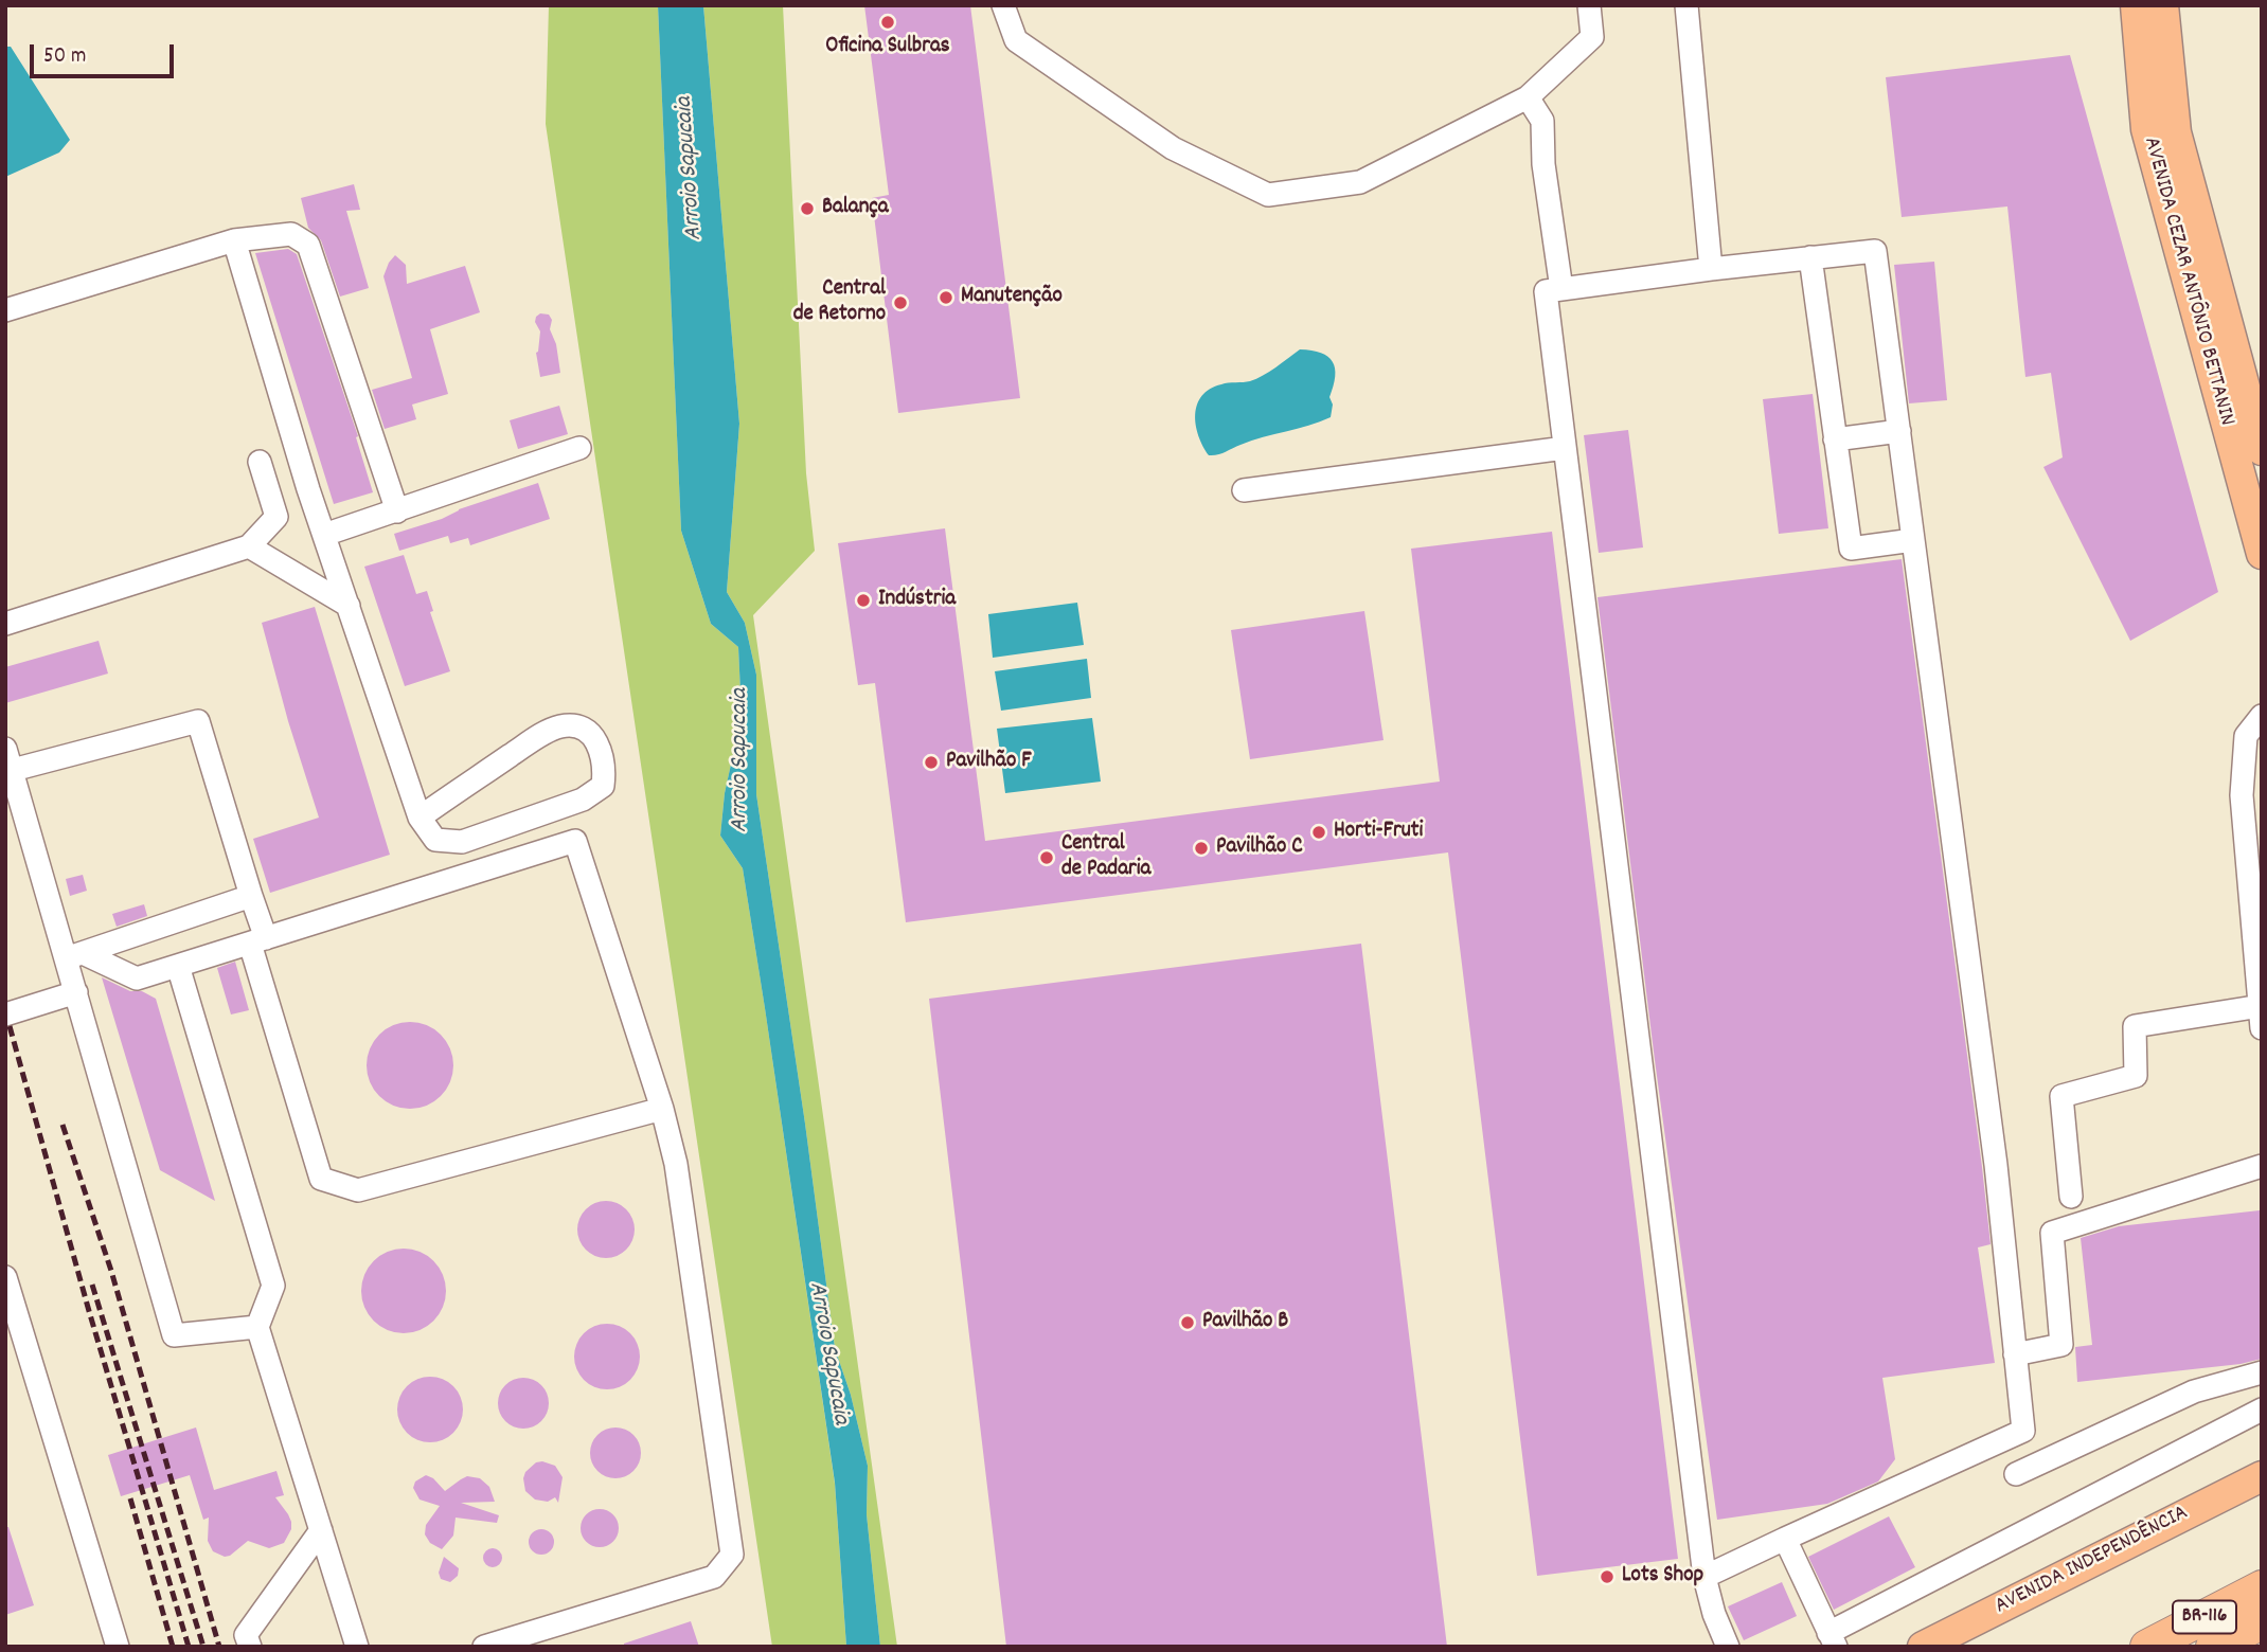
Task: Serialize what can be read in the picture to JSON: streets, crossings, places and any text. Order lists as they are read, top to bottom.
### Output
{
  "streets": {
    "highway": ["BR-116"],
    "main road": ["AVENIDA CEZAR ANTÔNIO BETTANIN", "AVENIDA INDEPENDÊNCIA"]
  },
  "water": ["Arroio Sapucaia"],
  "places": [
    "Oficina Sulbras",
    "Balança",
    "Manutenção",
    "Central de Retorno",
    "Indústria",
    "Pavilhão F",
    "Horti-Fruti",
    "Pavilhão C",
    "Central de Padaria",
    "Pavilhão B",
    "Lots Shop"
  ],
  "scale_bar": "50 m"
}
